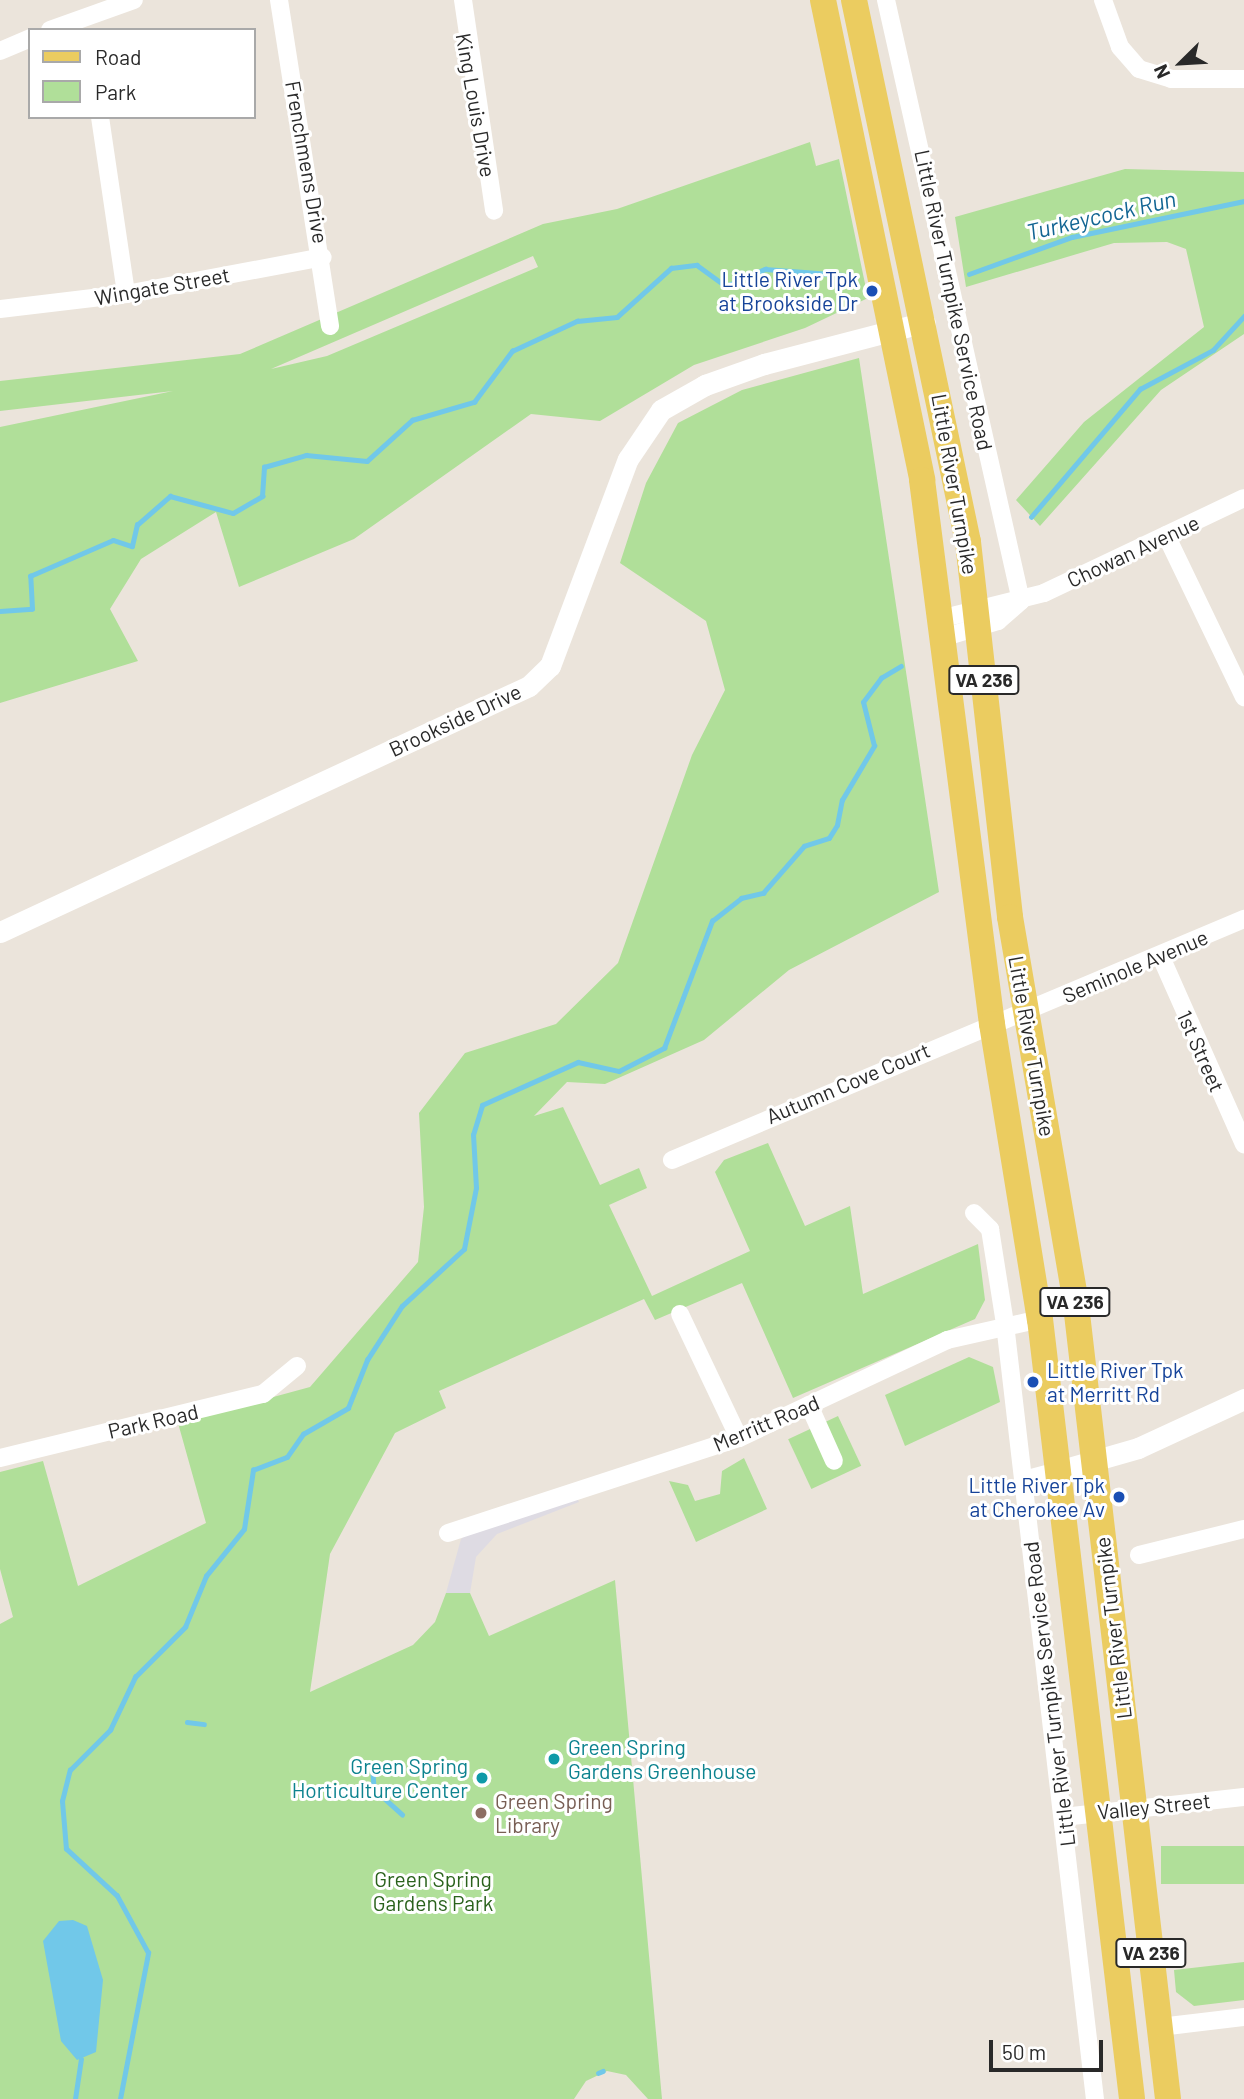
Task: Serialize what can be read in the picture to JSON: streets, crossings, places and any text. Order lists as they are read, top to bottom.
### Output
{
  "streets": {
    "main road": ["Little River Turnpike", "VA 236"],
    "street": [
      "King Louis Drive",
      "Frenchmens Drive",
      "Wingate Street",
      "Little River Turnpike Service Road",
      "Chowan Avenue",
      "Brookside Drive",
      "Seminole Avenue",
      "1st Street",
      "Autumn Cove Court",
      "Park Road",
      "Merritt Road",
      "Valley Street"
    ]
  },
  "crossings": [
    ["Frenchmens Drive", "Wingate Street"],
    ["Little River Turnpike Service Road", "Chowan Avenue"],
    ["Little River Turnpike Service Road", "Merritt Road"],
    ["Little River Turnpike Service Road", "Valley Street"],
    ["Little River Turnpike", "Chowan Avenue"],
    ["Little River Turnpike", "Brookside Drive"],
    ["Little River Turnpike", "Seminole Avenue"],
    ["Little River Turnpike", "Autumn Cove Court"],
    ["Little River Turnpike", "Merritt Road"],
    ["Little River Turnpike", "Valley Street"],
    ["Seminole Avenue", "1st Street"],
    ["Seminole Avenue", "Autumn Cove Court"]
  ],
  "water": ["Turkeycock Run"],
  "parks": ["Green Spring Gardens Park"],
  "places": [
    "Little River Tpk at Brookside Dr",
    "Little River Tpk at Merritt Rd",
    "Little River Tpk at Cherokee Av",
    "Green Spring Gardens Greenhouse",
    "Green Spring Horticulture Center",
    "Green Spring Library"
  ],
  "legend": ["Road", "Park"],
  "scale_bar": "50 m",
  "north": "bottom left"
}
